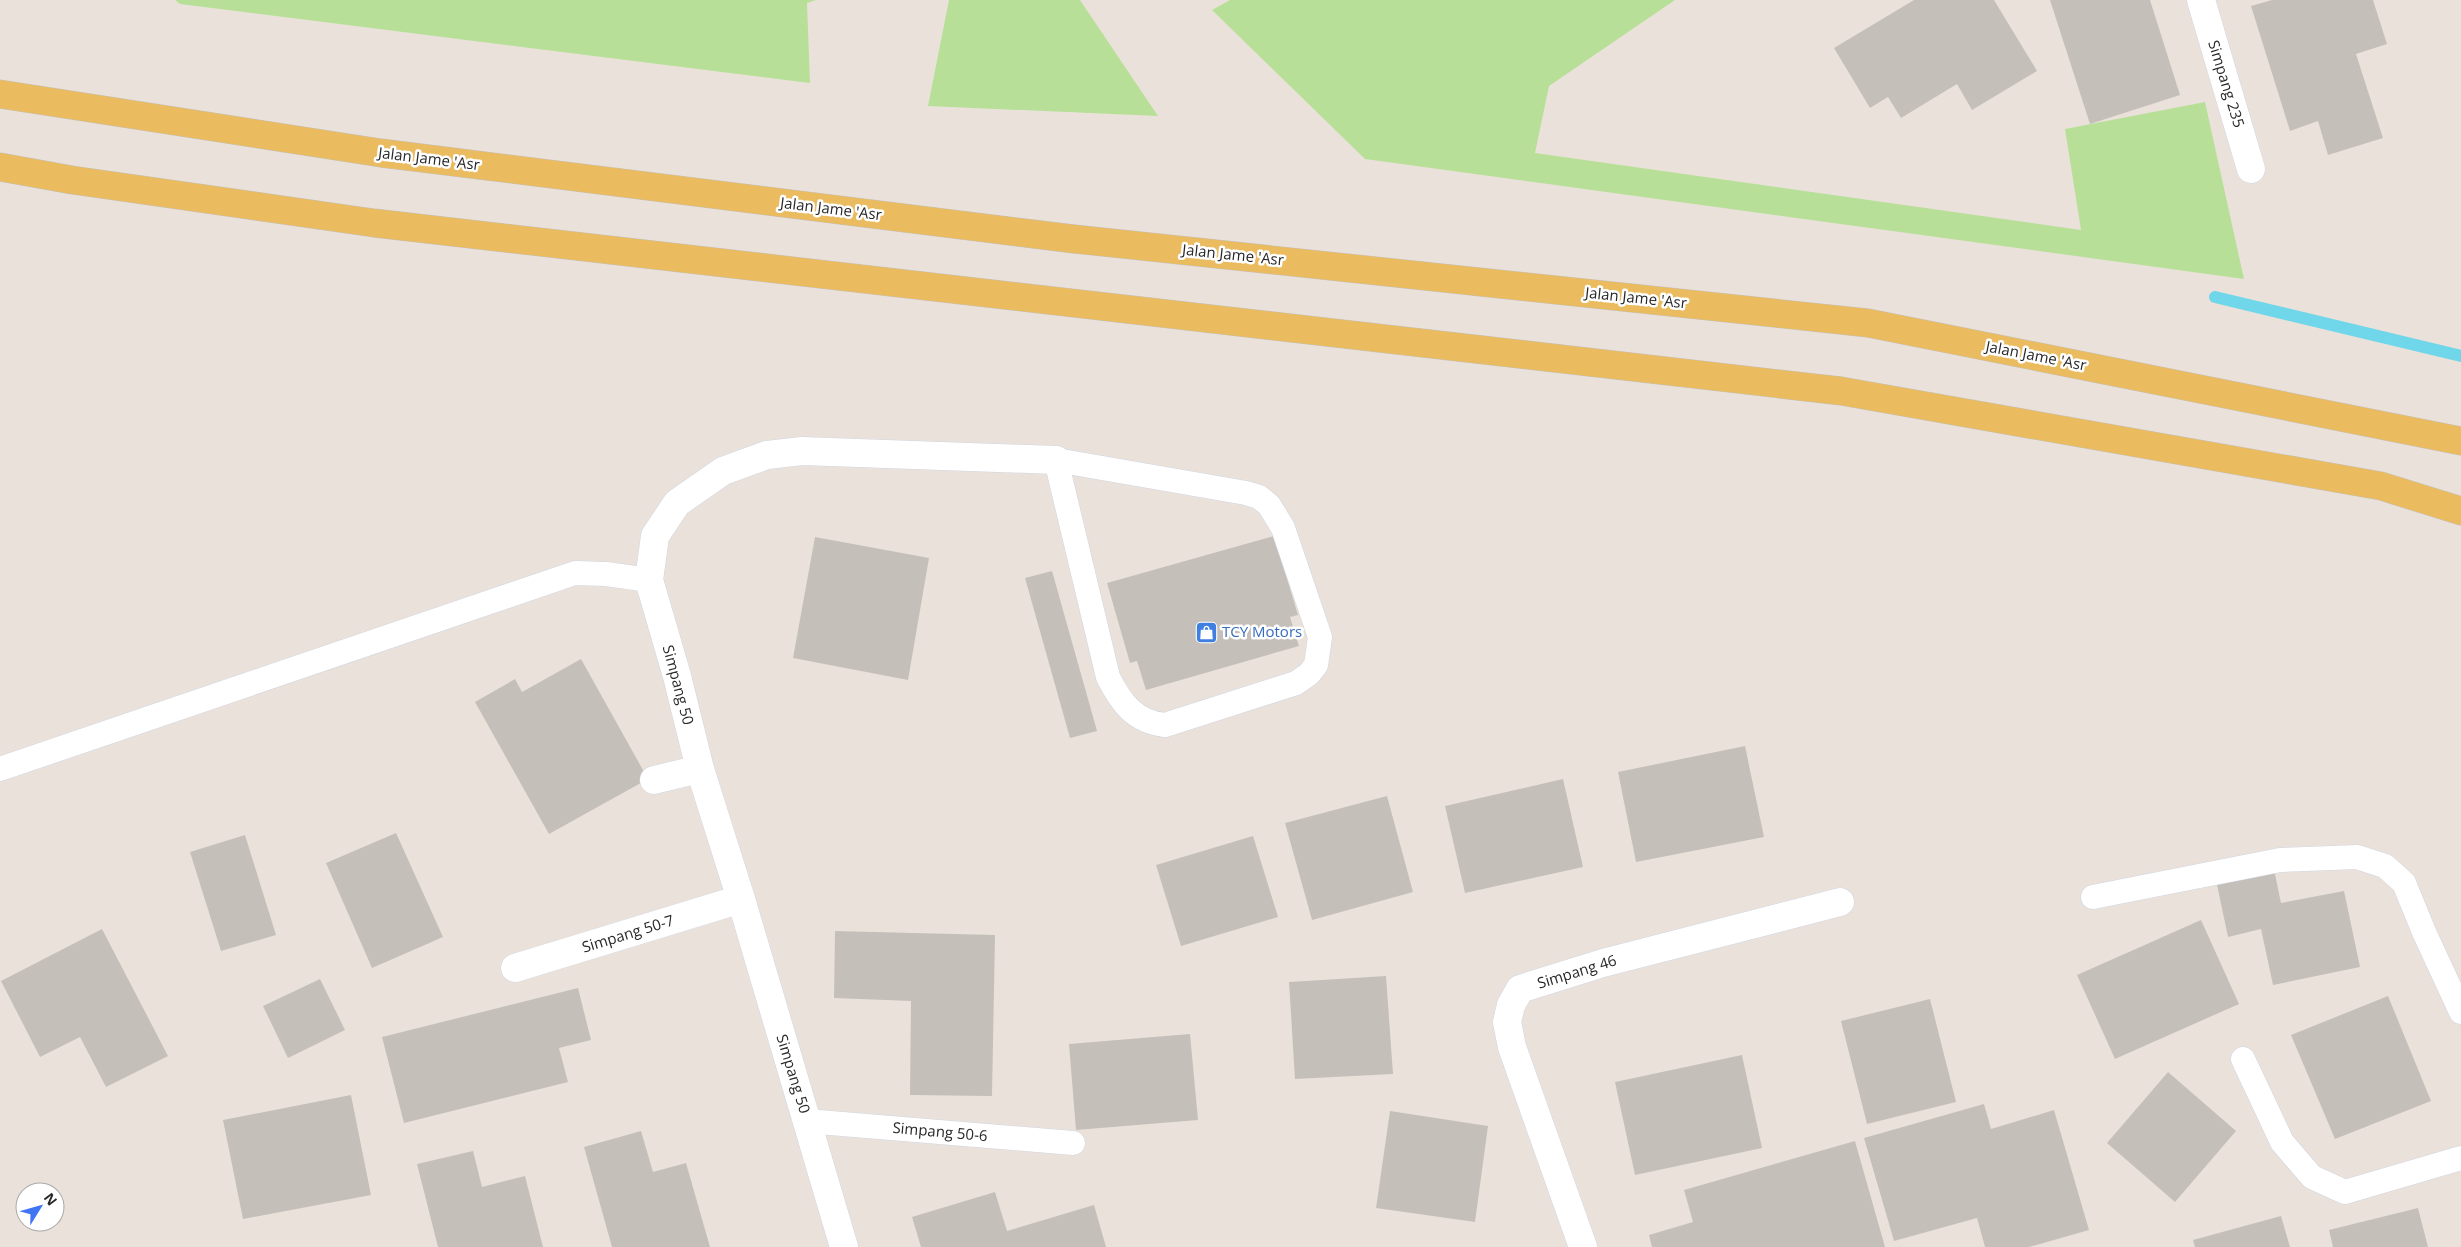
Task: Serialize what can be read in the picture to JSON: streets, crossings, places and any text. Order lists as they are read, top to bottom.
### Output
{
  "streets": {
    "main road": ["Jalan Jame 'Asr"],
    "street": [
      "Simpang 235",
      "Simpang 50",
      "Simpang 50-7",
      "Simpang 46"
    ],
    "lane": ["Simpang 50-6"]
  },
  "crossings": [
    ["Simpang 50", "Simpang 50-7"],
    ["Simpang 50", "Simpang 50-6"]
  ],
  "places": {
    "shop": ["TCY Motors"]
  },
  "north": "top right"
}
